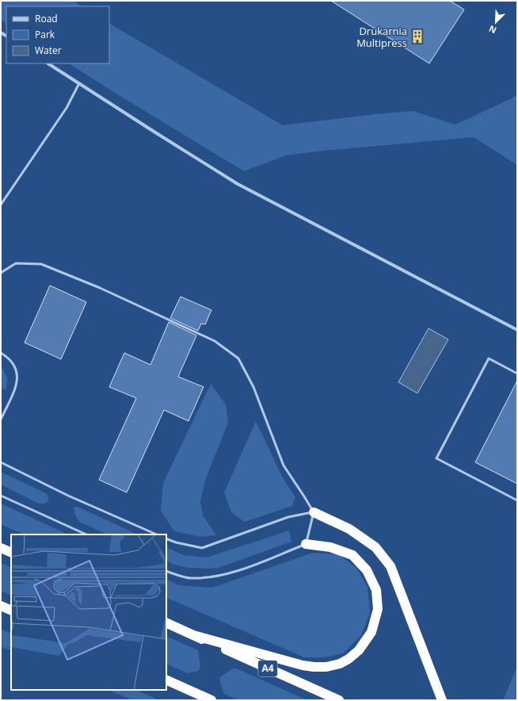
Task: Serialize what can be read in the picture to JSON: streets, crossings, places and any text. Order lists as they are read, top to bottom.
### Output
{
  "streets": {
    "highway": ["A4"]
  },
  "places": {
    "building": ["Drukarnia Multipress"]
  },
  "legend": ["Road", "Park", "Water"],
  "north": "bottom left"
}
